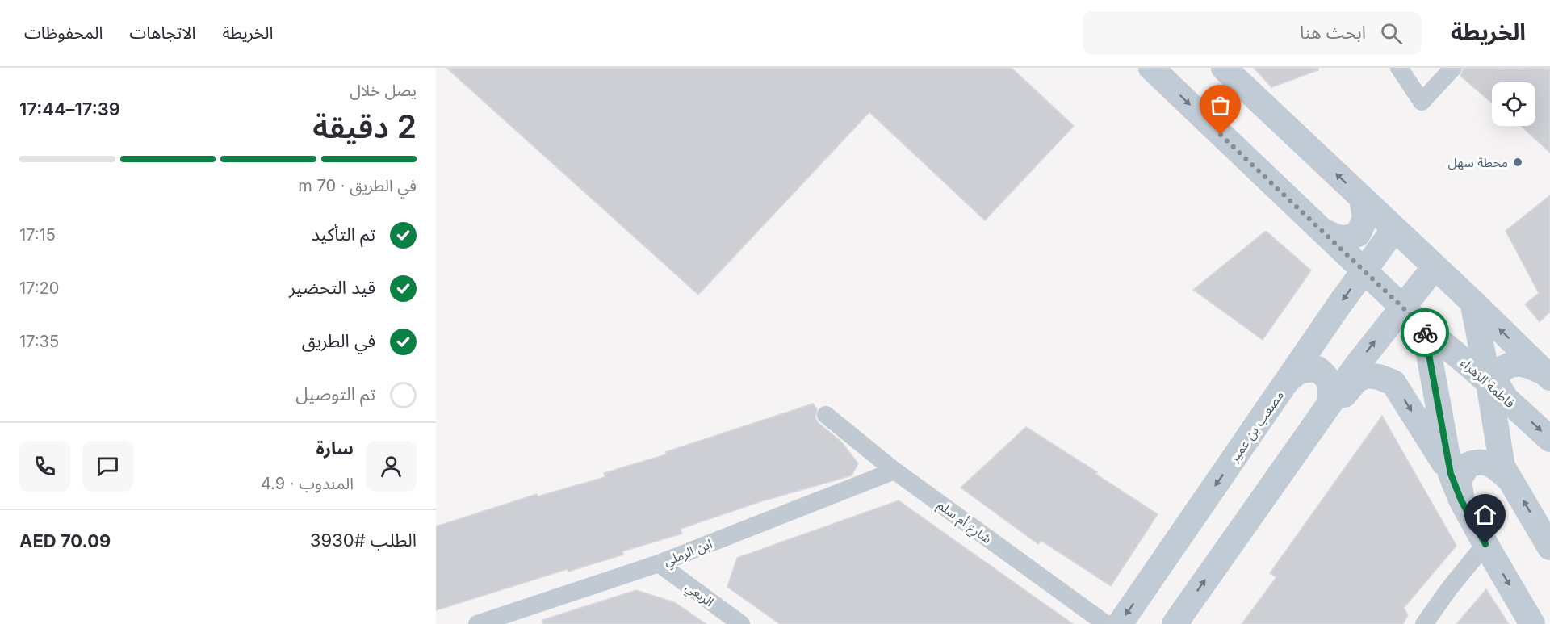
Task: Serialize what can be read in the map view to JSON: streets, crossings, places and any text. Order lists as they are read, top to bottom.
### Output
{
  "streets": {
    "main road": ["فاطمة الزهراء", "مصعب بن عمير"],
    "street": ["شارع أم سلم", "ابن الرملي", "الربعي"]
  },
  "crossings": [
    ["فاطمة الزهراء", "مصعب بن عمير"],
    ["شارع أم سلم", "ابن الرملي"],
    ["ابن الرملي", "الربعي"]
  ],
  "places": ["محطة سهل"],
  "page": {
    "header": "الخريطة",
    "search": "ابحث هنا",
    "nav": ["الخريطة", "الاتجاهات", "المحفوظات"],
    "heading": ["2 دقيقة", "يصل خلال", "17:39–17:44"],
    "panel": [
      "سارة",
      "المندوب · 4.9",
      "الطلب #3930",
      "AED 70.09"
    ],
    "bar": "في الطريق · 70 m",
    "list": [
      ["تم التأكيد", "17:15"],
      ["قيد التحضير", "17:20"],
      ["في الطريق", "17:35"],
      "تم التوصيل"
    ]
  }
}
